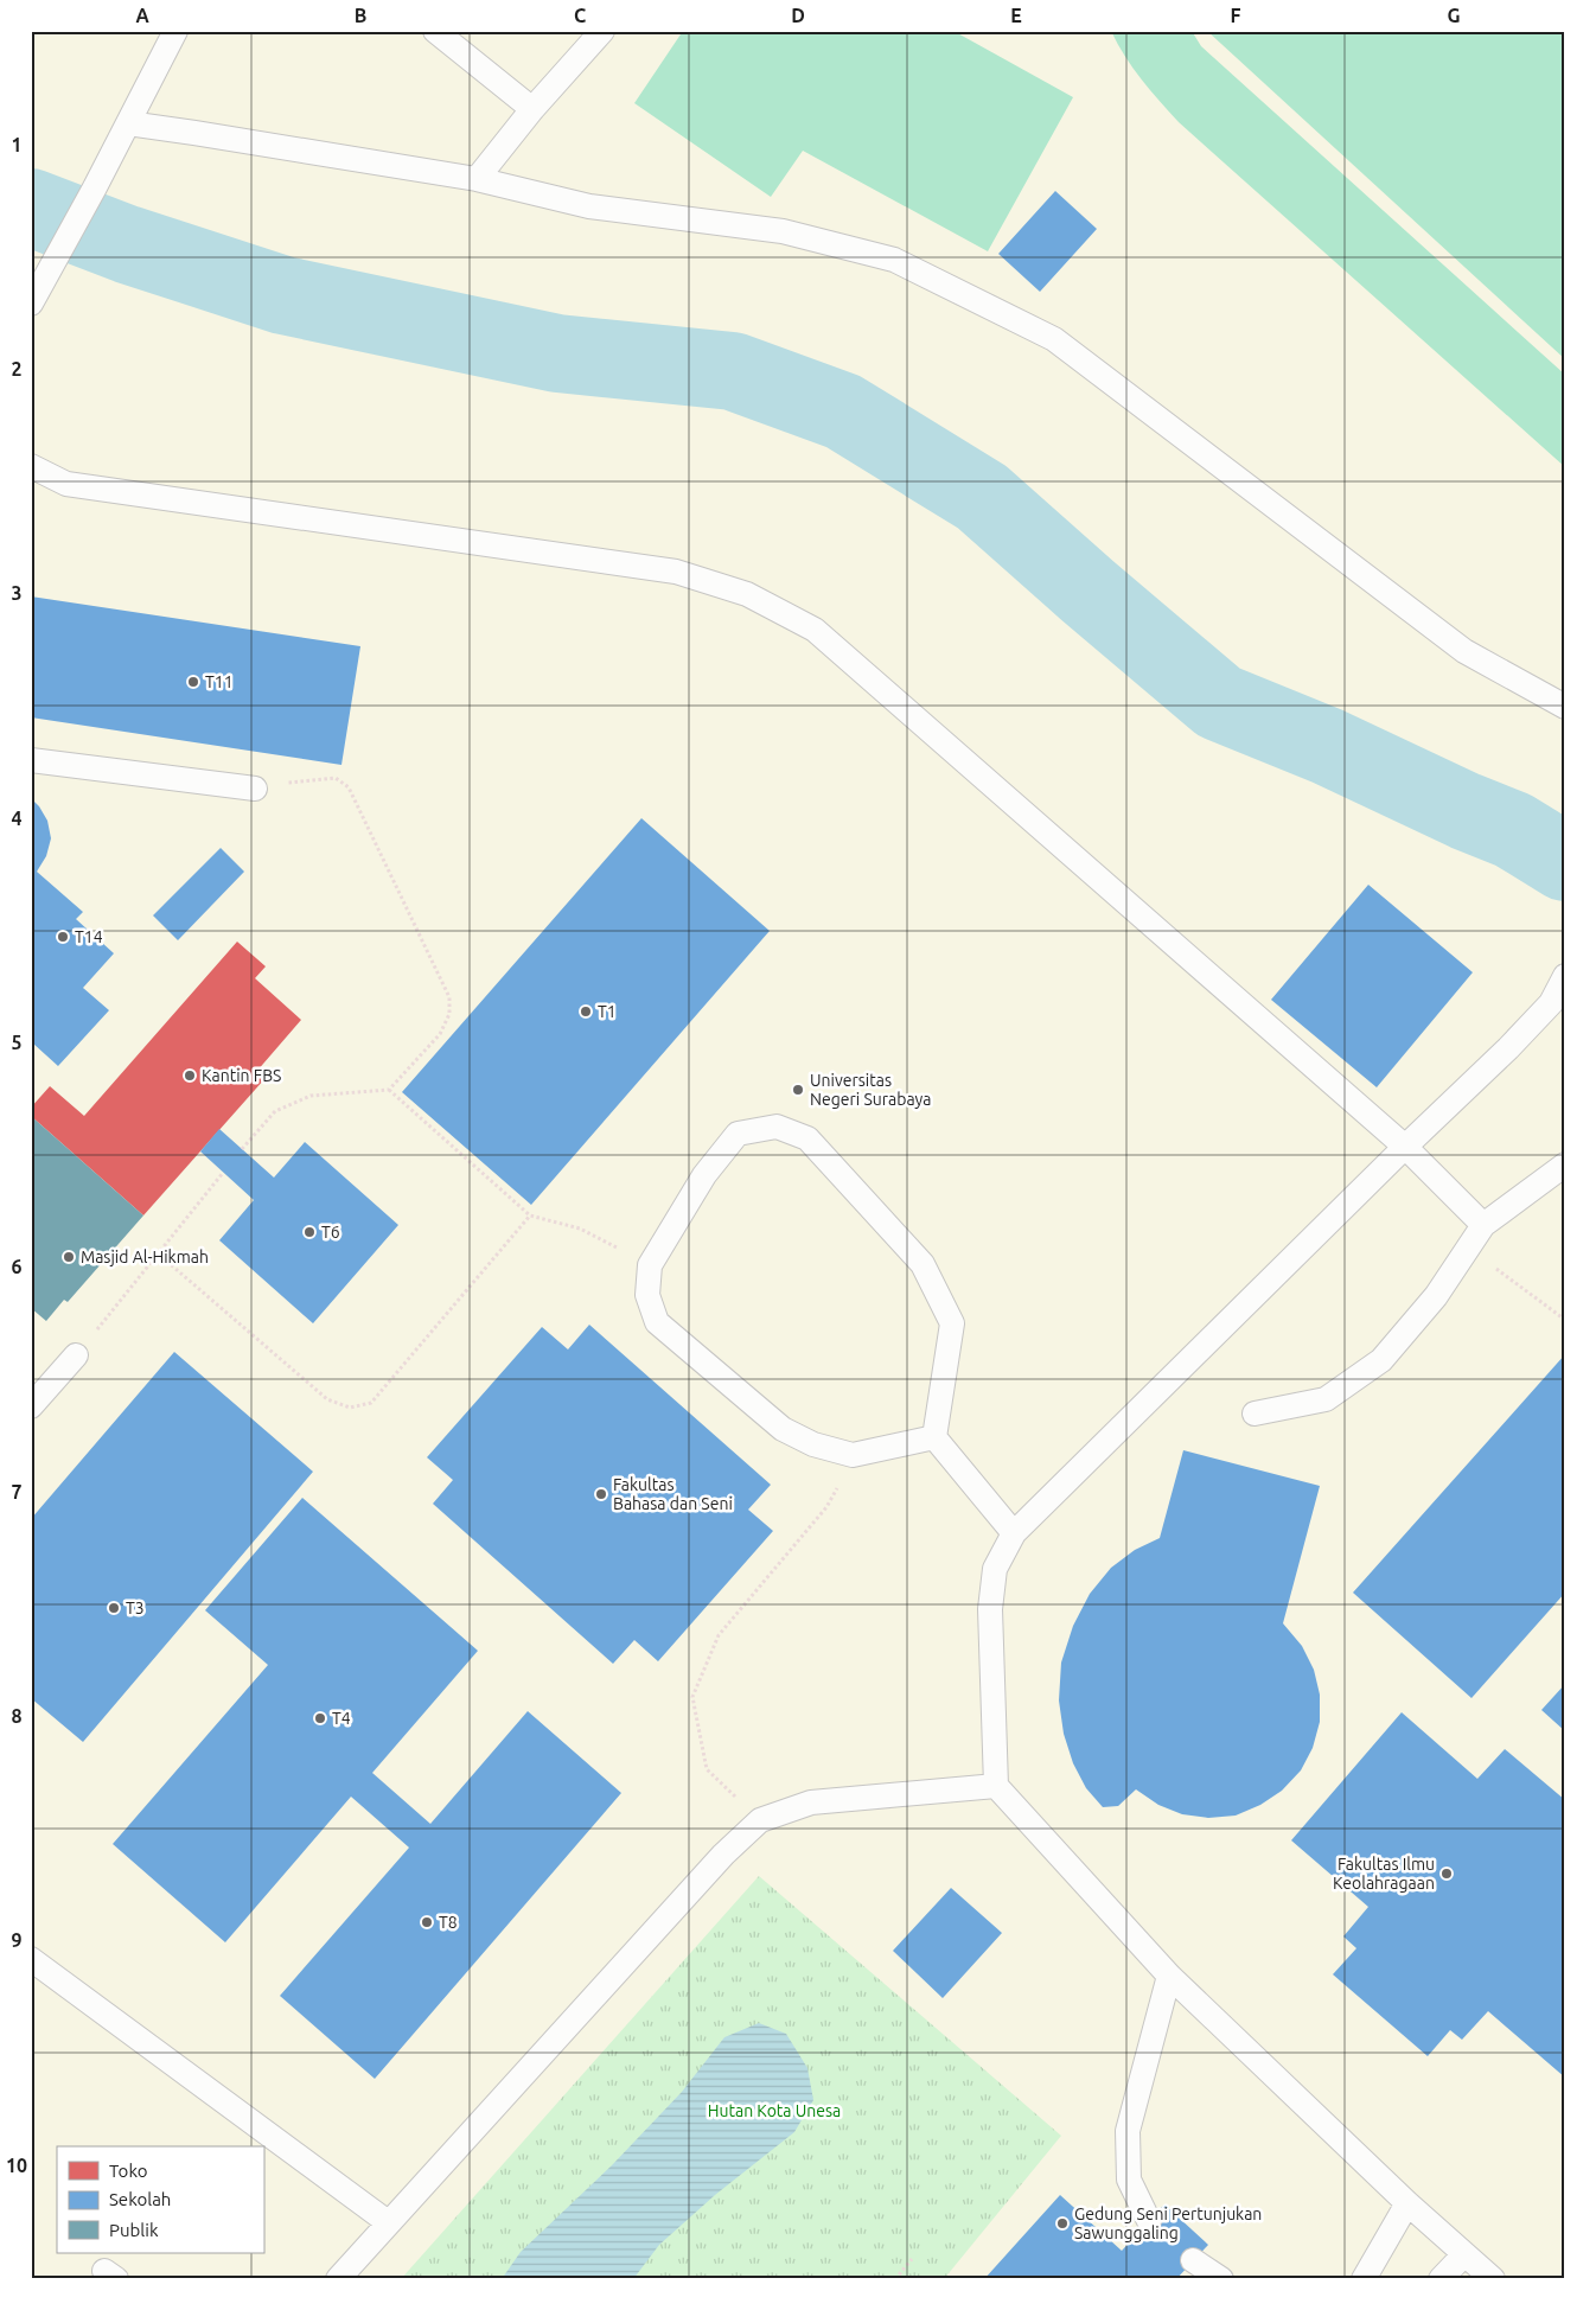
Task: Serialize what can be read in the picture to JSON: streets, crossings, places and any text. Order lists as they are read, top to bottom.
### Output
{
  "parks": ["Hutan Kota Unesa"],
  "places": [
    "T11",
    "T14",
    "T1",
    "Kantin FBS",
    "Universitas Negeri Surabaya",
    "T6",
    "Masjid Al-Hikmah",
    "Fakultas Bahasa dan Seni",
    "T3",
    "T4",
    "Fakultas Ilmu Keolahragaan",
    "T8",
    "Gedung Seni Pertunjukan Sawunggaling"
  ],
  "legend": ["Toko", "Sekolah", "Publik"],
  "grid": {
    "columns": [
      "A",
      "B",
      "C",
      "D",
      "E",
      "F",
      "G"
    ],
    "rows": [
      "1",
      "2",
      "3",
      "4",
      "5",
      "6",
      "7",
      "8",
      "9",
      "10"
    ]
  }
}
